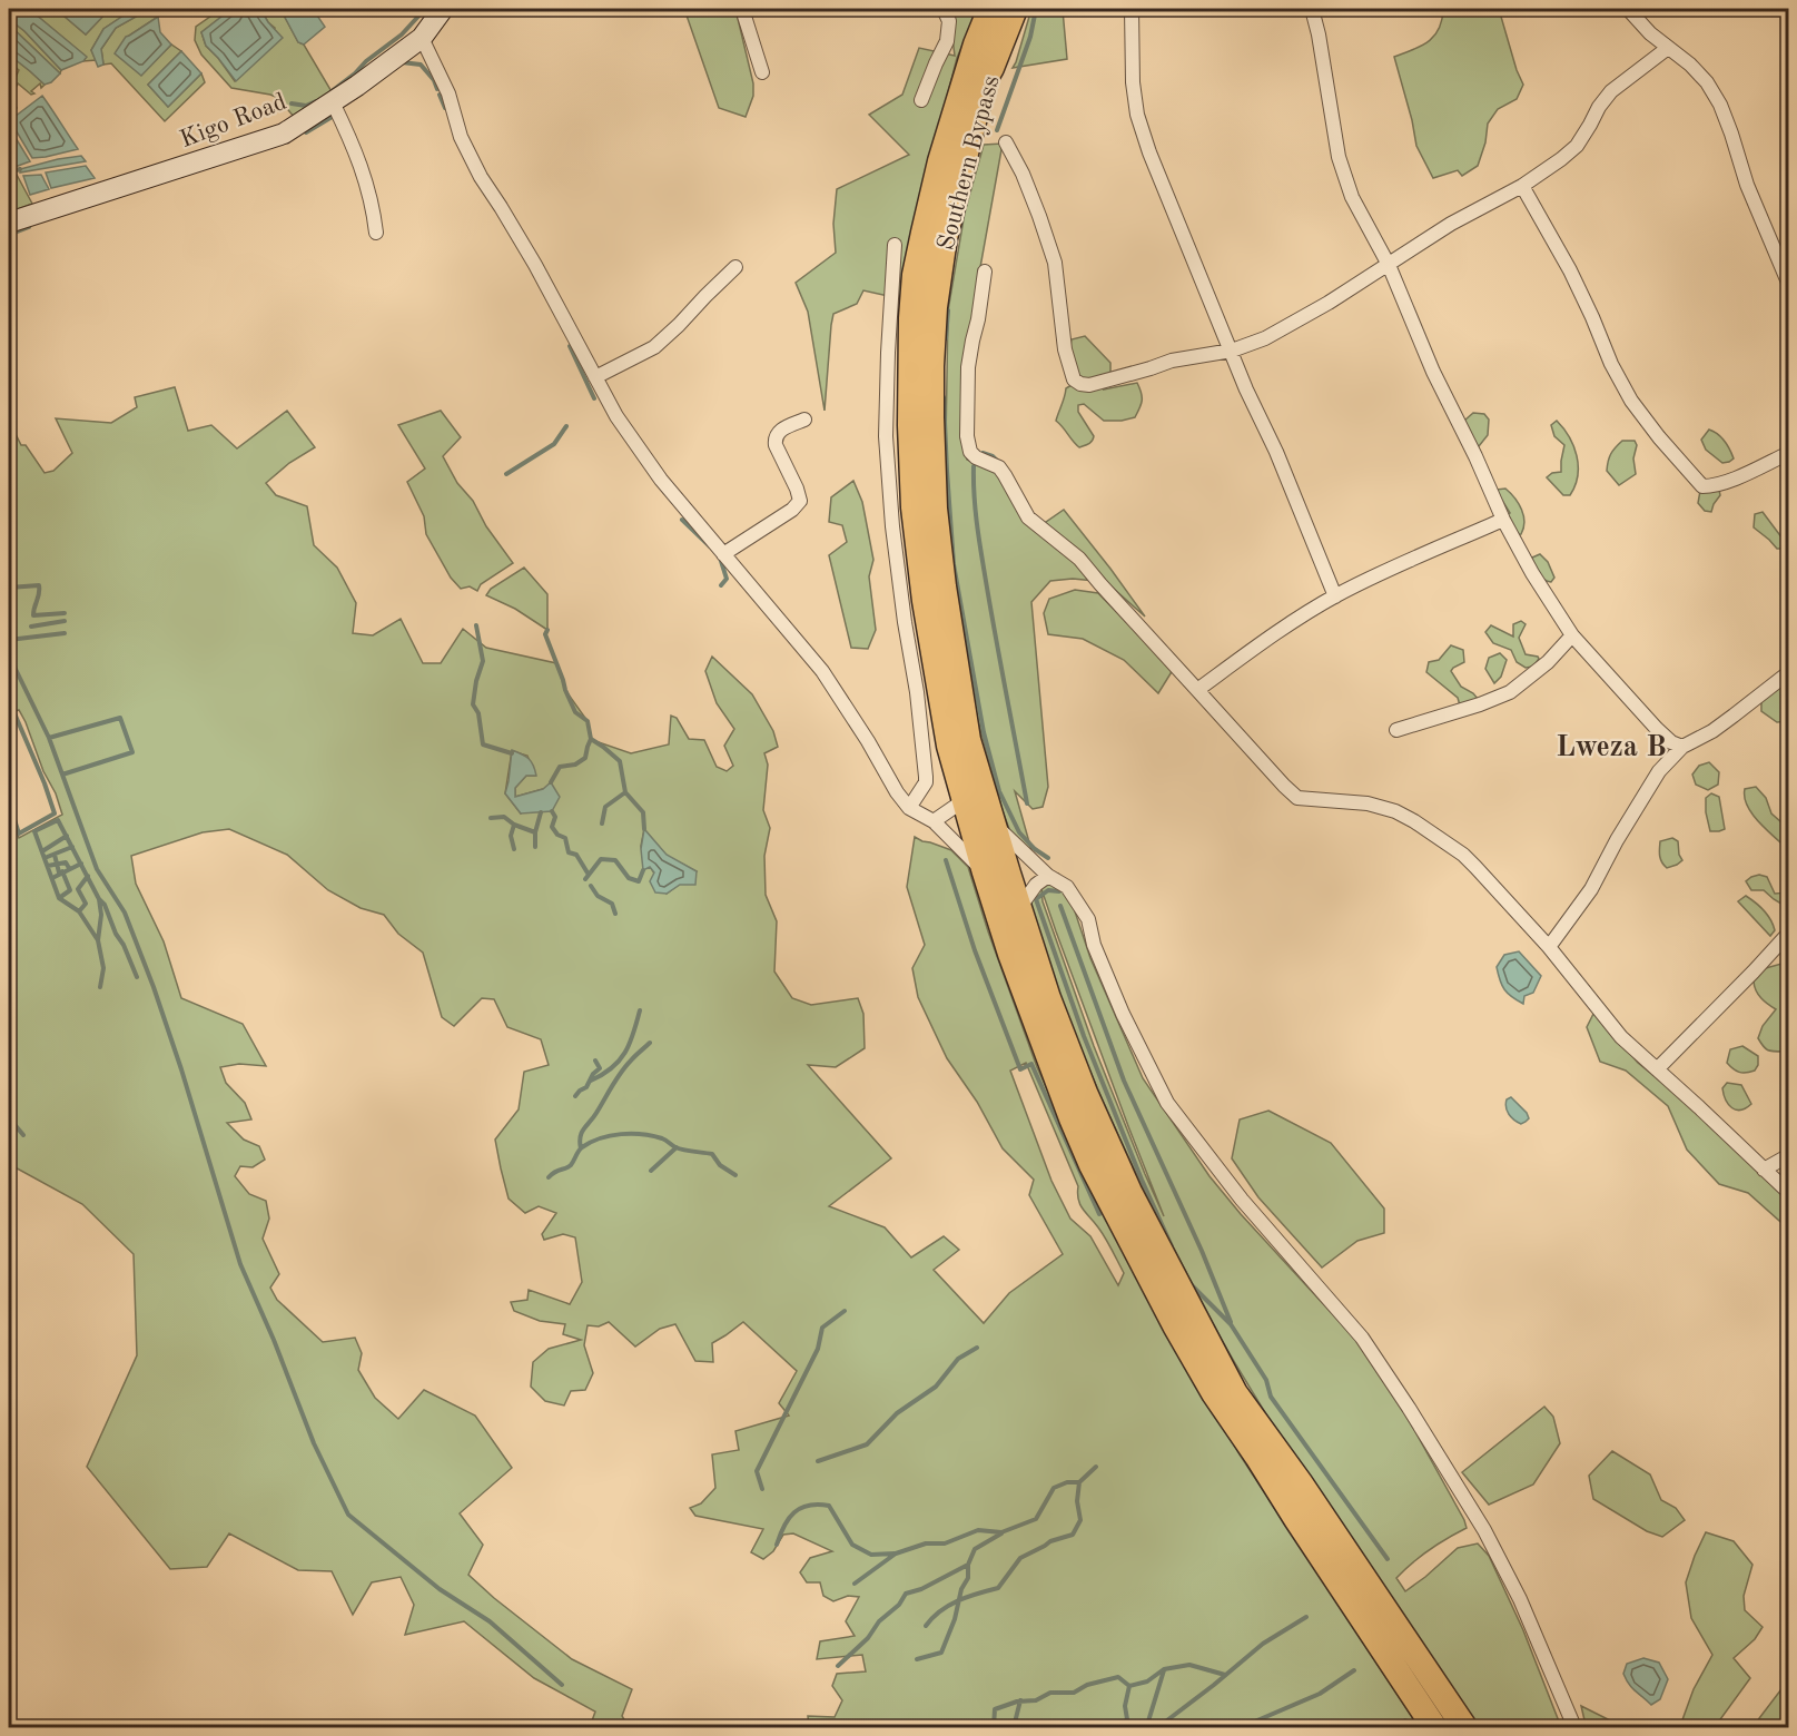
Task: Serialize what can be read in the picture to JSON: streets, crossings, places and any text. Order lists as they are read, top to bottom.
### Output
{
  "streets": {
    "highway": ["Southern Bypass"],
    "street": ["Kigo Road"]
  },
  "districts": ["Lweza B"]
}
